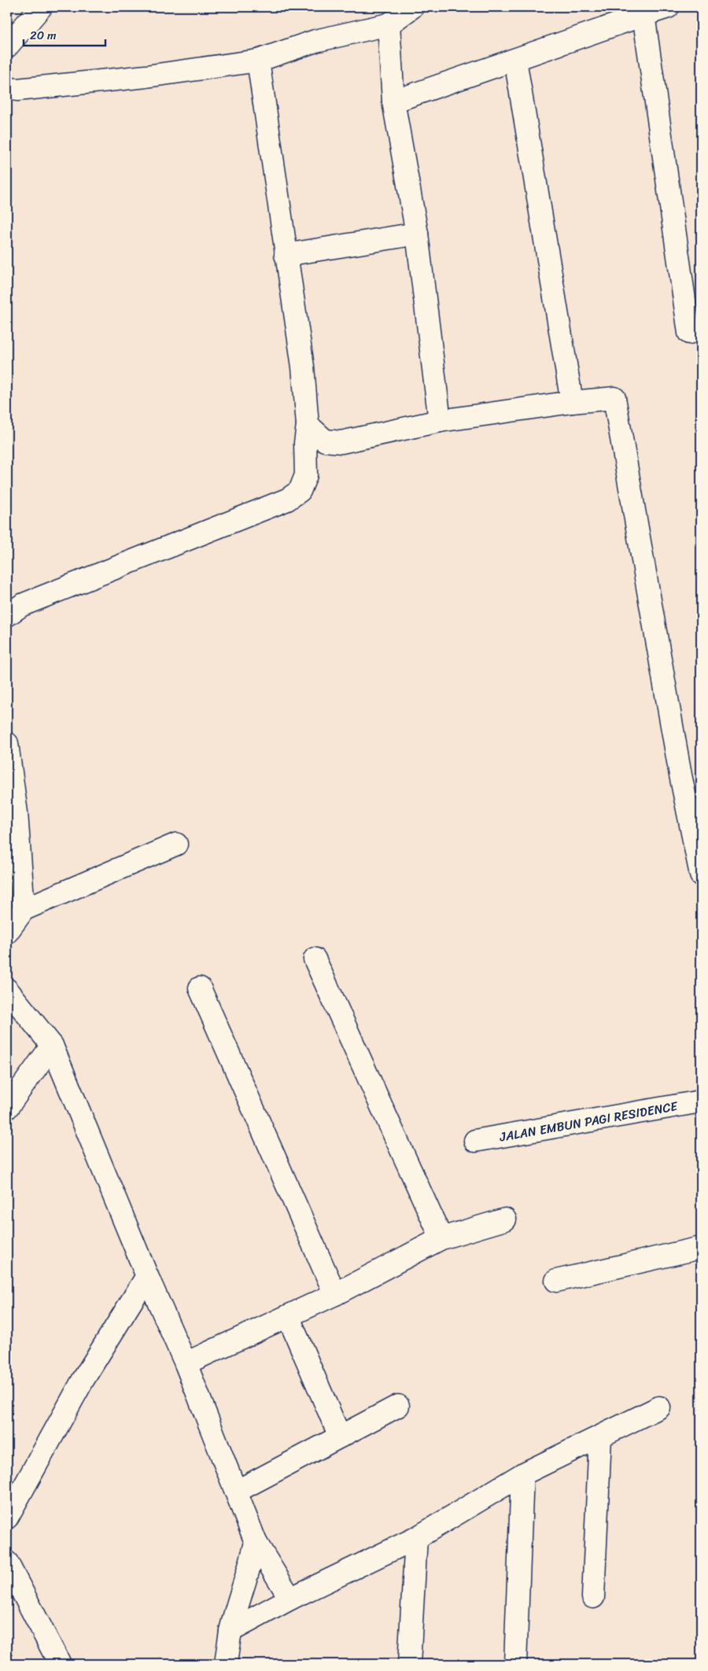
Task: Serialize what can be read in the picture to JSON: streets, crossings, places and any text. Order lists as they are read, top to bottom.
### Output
{
  "streets": {
    "street": ["JALAN EMBUN PAGI RESIDENCE"]
  },
  "scale_bar": "20 m"
}
